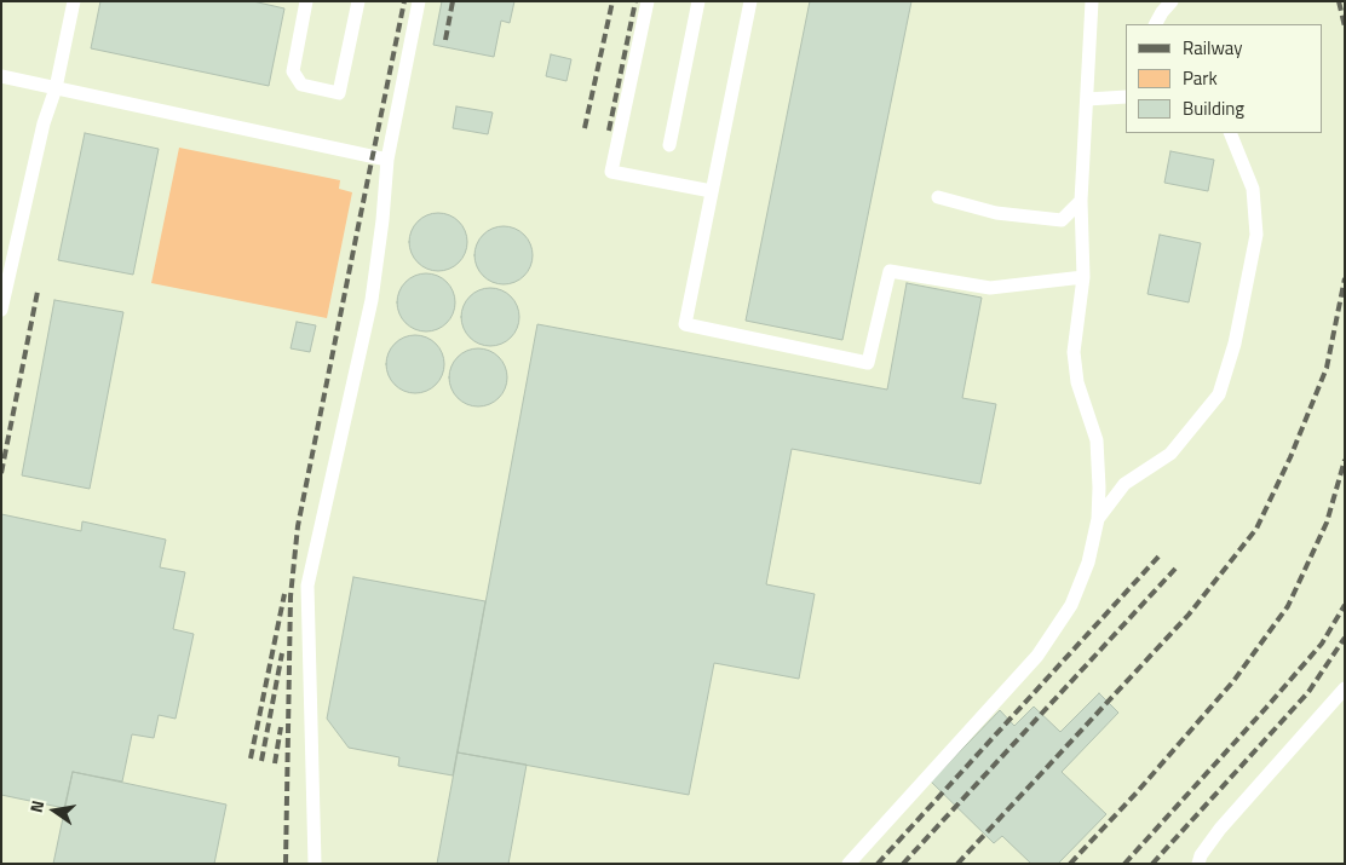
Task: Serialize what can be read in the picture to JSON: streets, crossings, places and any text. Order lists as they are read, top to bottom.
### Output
{
  "legend": ["Railway", "Park", "Building"],
  "north": "left"
}
